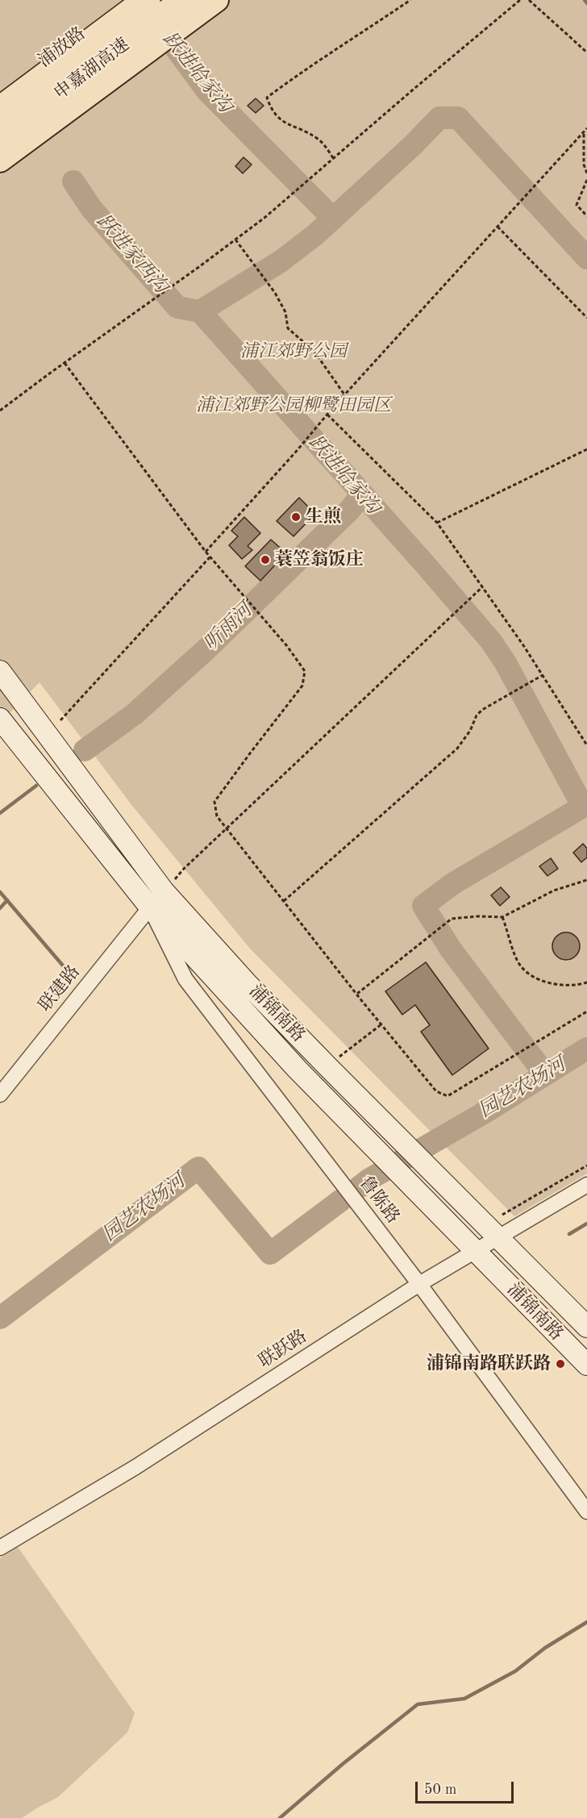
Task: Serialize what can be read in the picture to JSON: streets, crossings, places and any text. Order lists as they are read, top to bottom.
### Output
{
  "streets": {
    "highway": ["申嘉湖高速"],
    "main road": ["浦放路", "浦锦南路"],
    "street": ["联建路", "鲁陈路", "联跃路"]
  },
  "crossings": [
    ["浦放路", "申嘉湖高速"],
    ["联建路", "浦锦南路"],
    ["联建路", "鲁陈路"],
    ["浦锦南路", "鲁陈路"],
    ["浦锦南路", "联跃路"],
    ["鲁陈路", "联跃路"]
  ],
  "water": [
    "跃进哈家沟",
    "跃进家西沟",
    "听雨河",
    "园艺农场河"
  ],
  "parks": ["浦江郊野公园", "浦江郊野公园柳鹭田园区"],
  "places": ["生煎", "蓑笠翁饭庄", "浦锦南路联跃路"],
  "scale_bar": "50 m"
}
